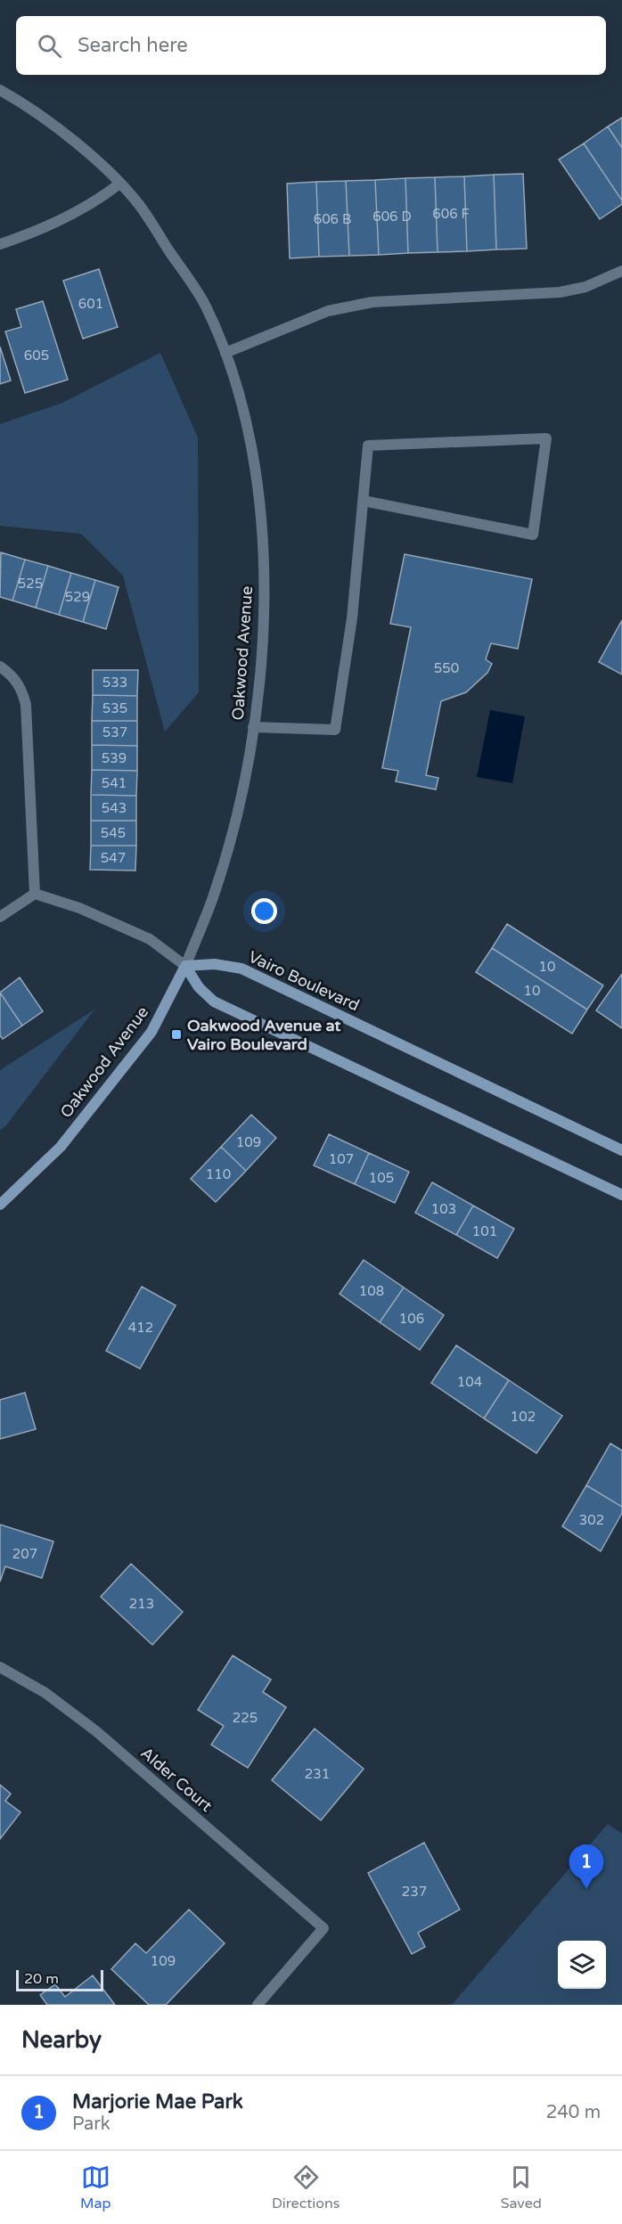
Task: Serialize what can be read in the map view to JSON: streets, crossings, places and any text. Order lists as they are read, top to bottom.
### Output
{
  "streets": {
    "street": ["Oakwood Avenue", "Vairo Boulevard", "Alder Court"]
  },
  "crossings": [
    ["Oakwood Avenue", "Vairo Boulevard"]
  ],
  "places": {
    "transit": ["Oakwood Avenue at Vairo Boulevard"]
  },
  "house_numbers": [
    "606 F",
    "606 D",
    "606 B",
    "601",
    "605",
    "525",
    "529",
    "550",
    "533",
    "535",
    "537",
    "539",
    "541",
    "543",
    "545",
    "547",
    "10",
    "10",
    "109",
    "107",
    "110",
    "105",
    "103",
    "101",
    "108",
    "106",
    "412",
    "104",
    "102",
    "302",
    "207",
    "213",
    "225",
    "231",
    "237",
    "109"
  ],
  "scale_bar": "20 m",
  "page": {
    "search": "Search here",
    "pins": "1",
    "scale": "20 m",
    "heading": "Nearby",
    "list": [
      {
        "mark": "1",
        "name": "Marjorie Mae Park",
        "note": "Park",
        "value": "240 m"
      }
    ],
    "nav": ["Map", "Directions", "Saved"]
  }
}
